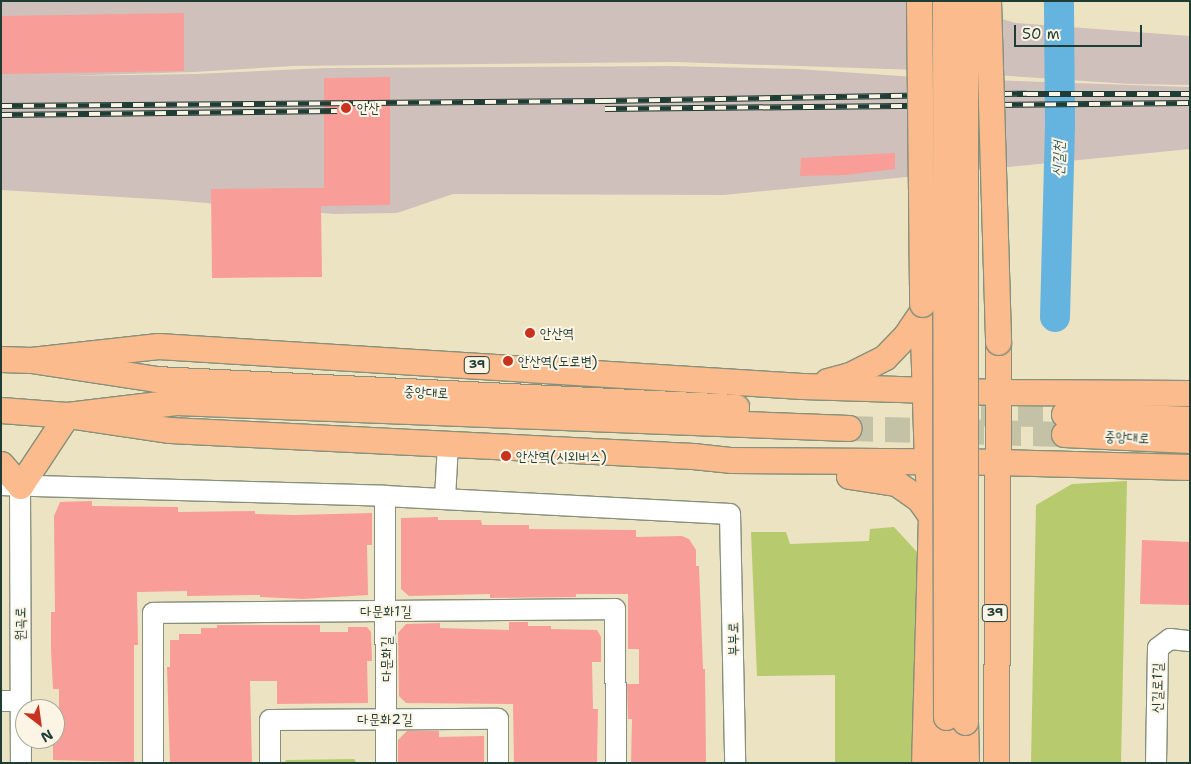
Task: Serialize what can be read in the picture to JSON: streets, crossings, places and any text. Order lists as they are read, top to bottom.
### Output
{
  "streets": {
    "main road": ["39", "중앙대로"],
    "street": [
      "다문화1길",
      "원곡로",
      "부부로",
      "다문화길",
      "신길로1길",
      "다문화2길"
    ]
  },
  "crossings": [
    ["39", "중앙대로"],
    ["다문화1길", "다문화길"],
    ["다문화길", "다문화2길"]
  ],
  "water": ["신길천"],
  "places": [
    "안산",
    "안산역",
    "안산역(도로변)",
    "안산역(시외버스)"
  ],
  "scale_bar": "50 m",
  "north": "bottom right"
}
